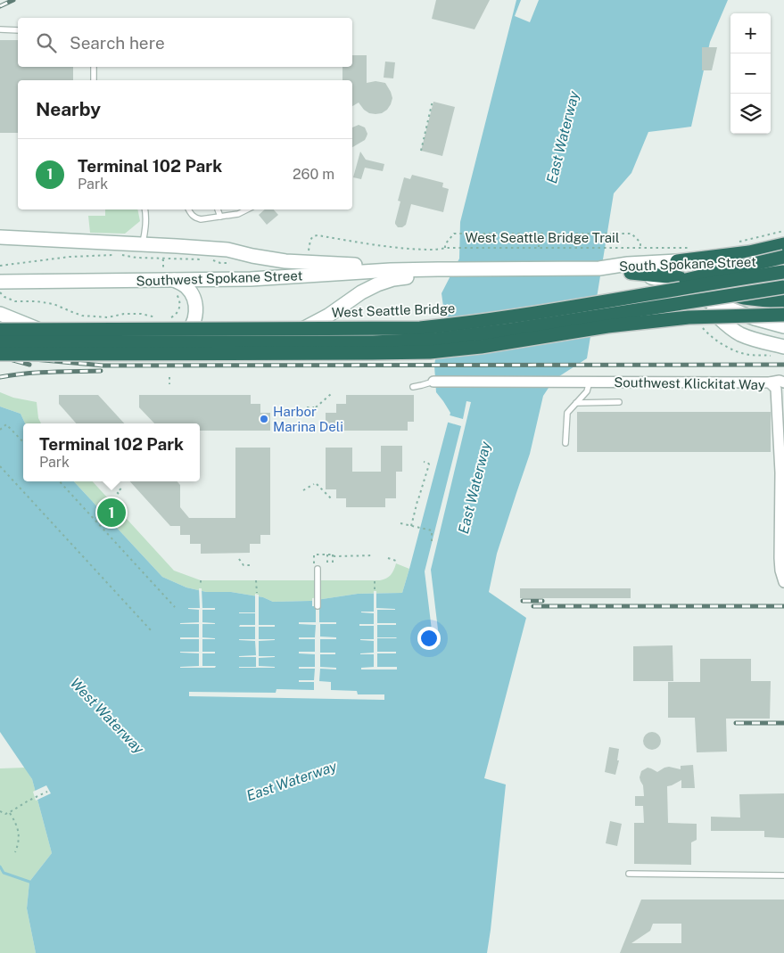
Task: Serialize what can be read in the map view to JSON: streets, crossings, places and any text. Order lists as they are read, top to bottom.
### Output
{
  "streets": {
    "highway": ["West Seattle Bridge"],
    "street": ["South Spokane Street", "Southwest Spokane Street", "Southwest Klickitat Way"],
    "path": ["West Seattle Bridge Trail"]
  },
  "water": ["East Waterway", "West Waterway"],
  "places": ["Harbor Marina Deli"],
  "page": {
    "map_buttons": ["+", "−"],
    "search": "Search here",
    "heading": "Nearby",
    "list": [
      {
        "mark": "1",
        "name": "Terminal 102 Park",
        "note": "Park",
        "value": "260 m"
      }
    ],
    "popup": ["Terminal 102 Park", "Park"],
    "pins": "1"
  }
}
